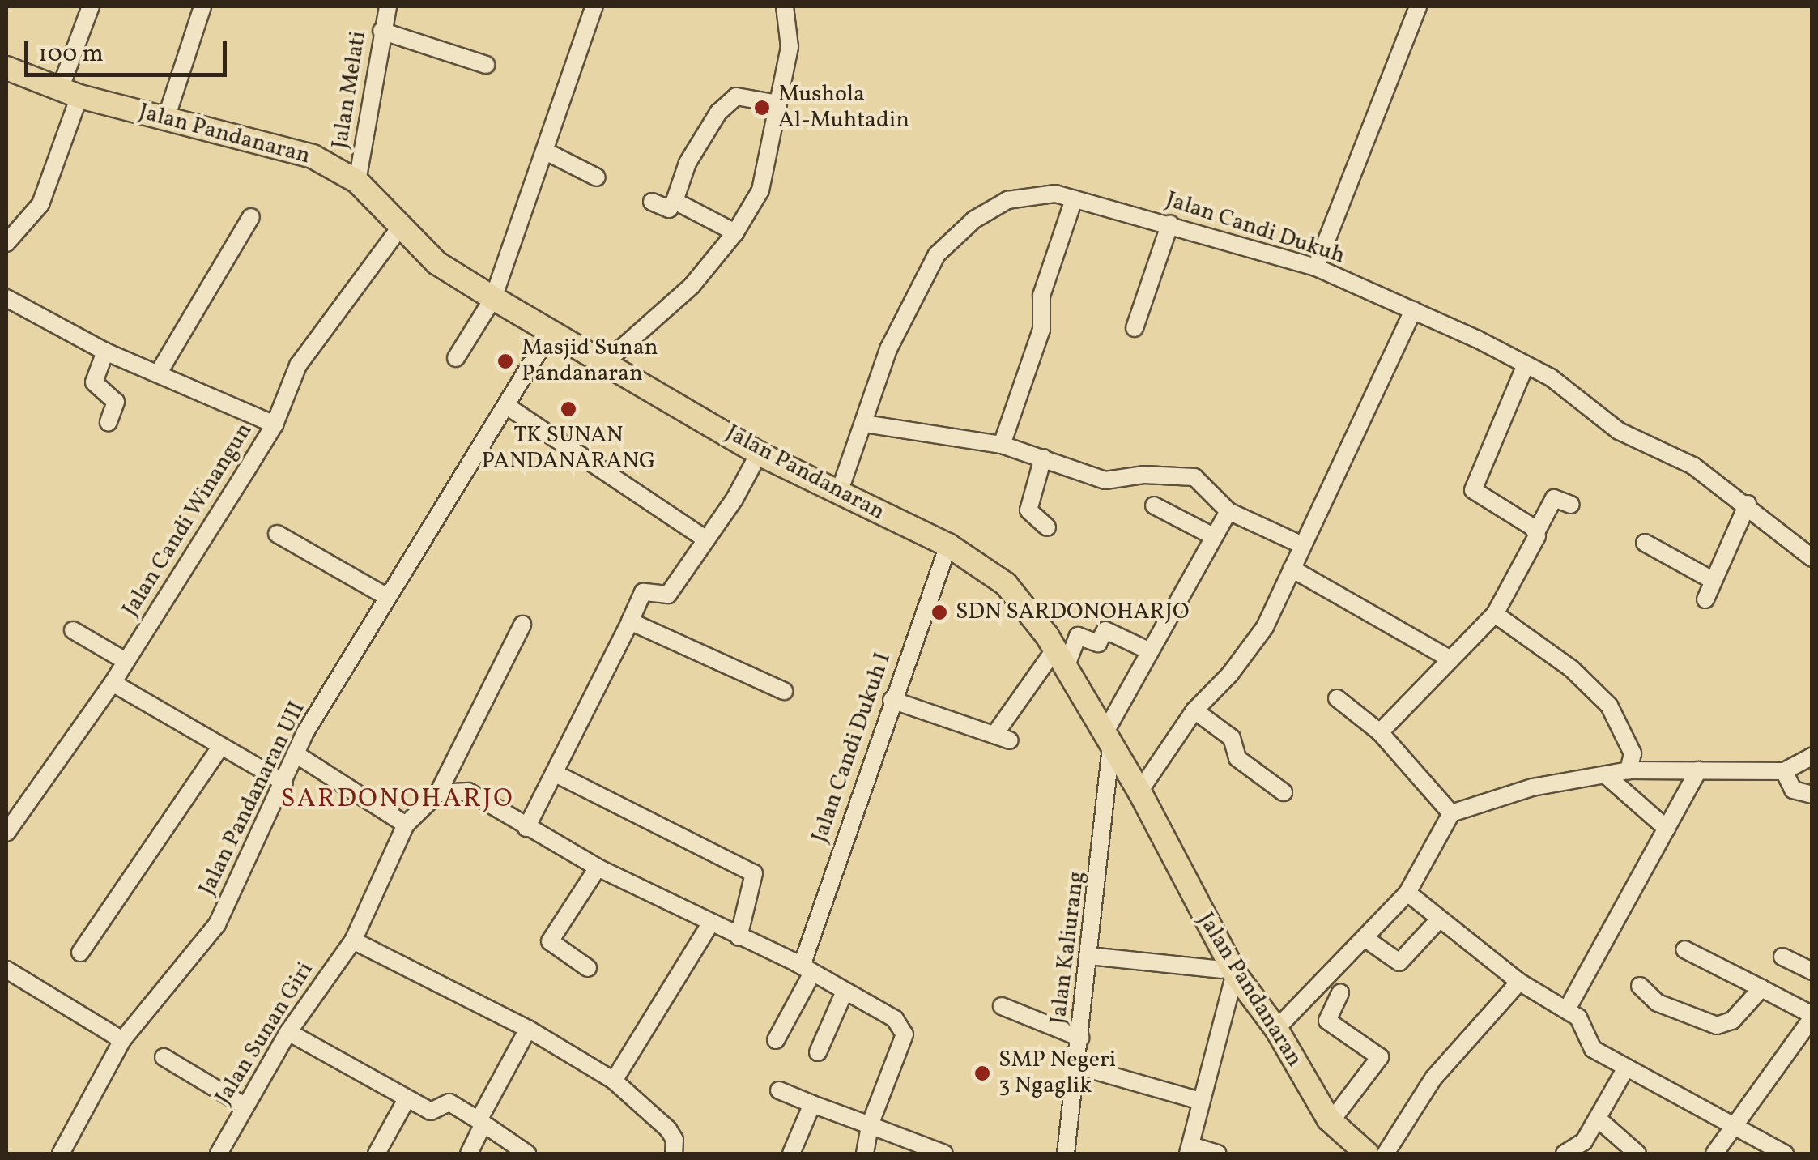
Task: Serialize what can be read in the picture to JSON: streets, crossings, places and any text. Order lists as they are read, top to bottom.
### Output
{
  "streets": {
    "main road": ["Jalan Pandanaran"],
    "street": [
      "Jalan Melati",
      "Jalan Candi Dukuh",
      "Jalan Candi Winangun",
      "Jalan Candi Dukuh I",
      "Jalan Pandanaran UII",
      "Jalan Kaliurang",
      "Jalan Sunan Giri"
    ]
  },
  "crossings": [
    ["Jalan Melati", "Jalan Pandanaran"],
    ["Jalan Pandanaran", "Jalan Candi Dukuh"],
    ["Jalan Pandanaran", "Jalan Candi Winangun"],
    ["Jalan Pandanaran", "Jalan Candi Dukuh I"],
    ["Jalan Pandanaran", "Jalan Pandanaran UII"],
    ["Jalan Pandanaran", "Jalan Kaliurang"]
  ],
  "districts": ["SARDONOHARJO"],
  "places": [
    "Mushola Al-Muhtadin",
    "Masjid Sunan Pandanaran",
    "TK SUNAN PANDANARANG",
    "SDN SARDONOHARJO",
    "SMP Negeri 3 Ngaglik"
  ],
  "scale_bar": "100 m"
}
